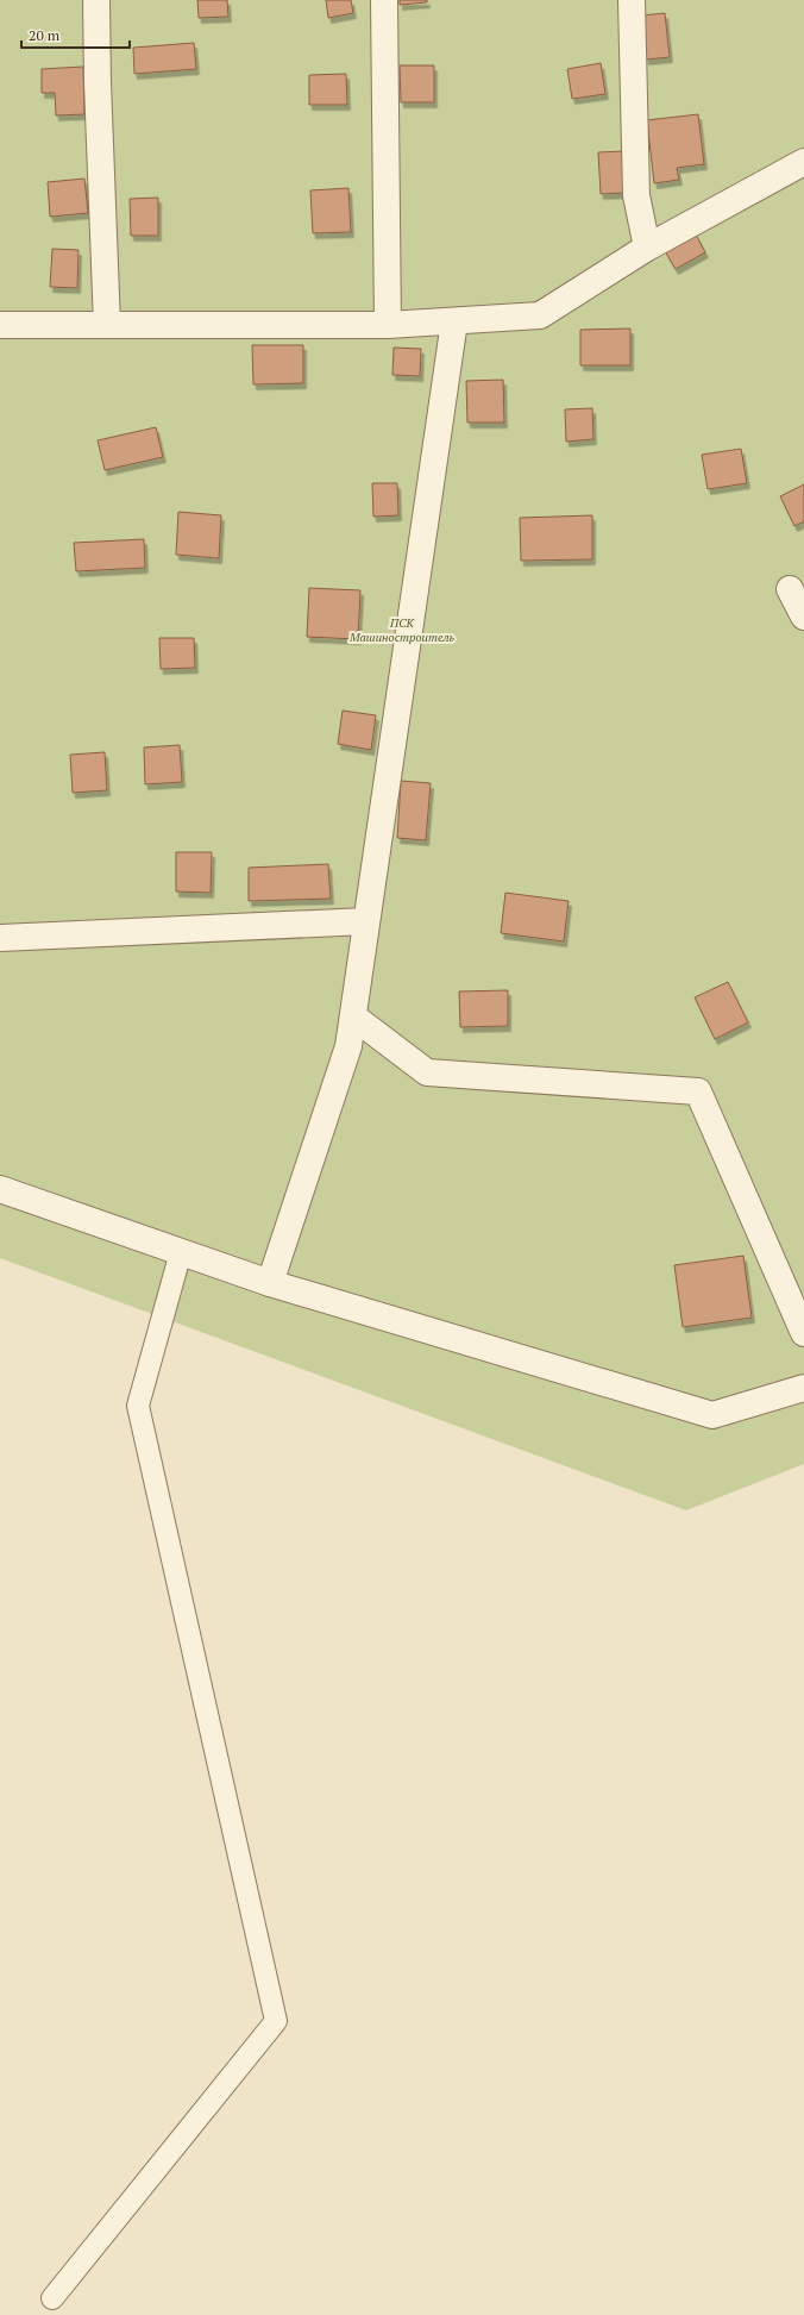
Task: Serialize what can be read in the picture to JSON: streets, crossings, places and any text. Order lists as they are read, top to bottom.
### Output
{
  "parks": ["ПСК Машиностроитель"],
  "scale_bar": "20 m"
}
